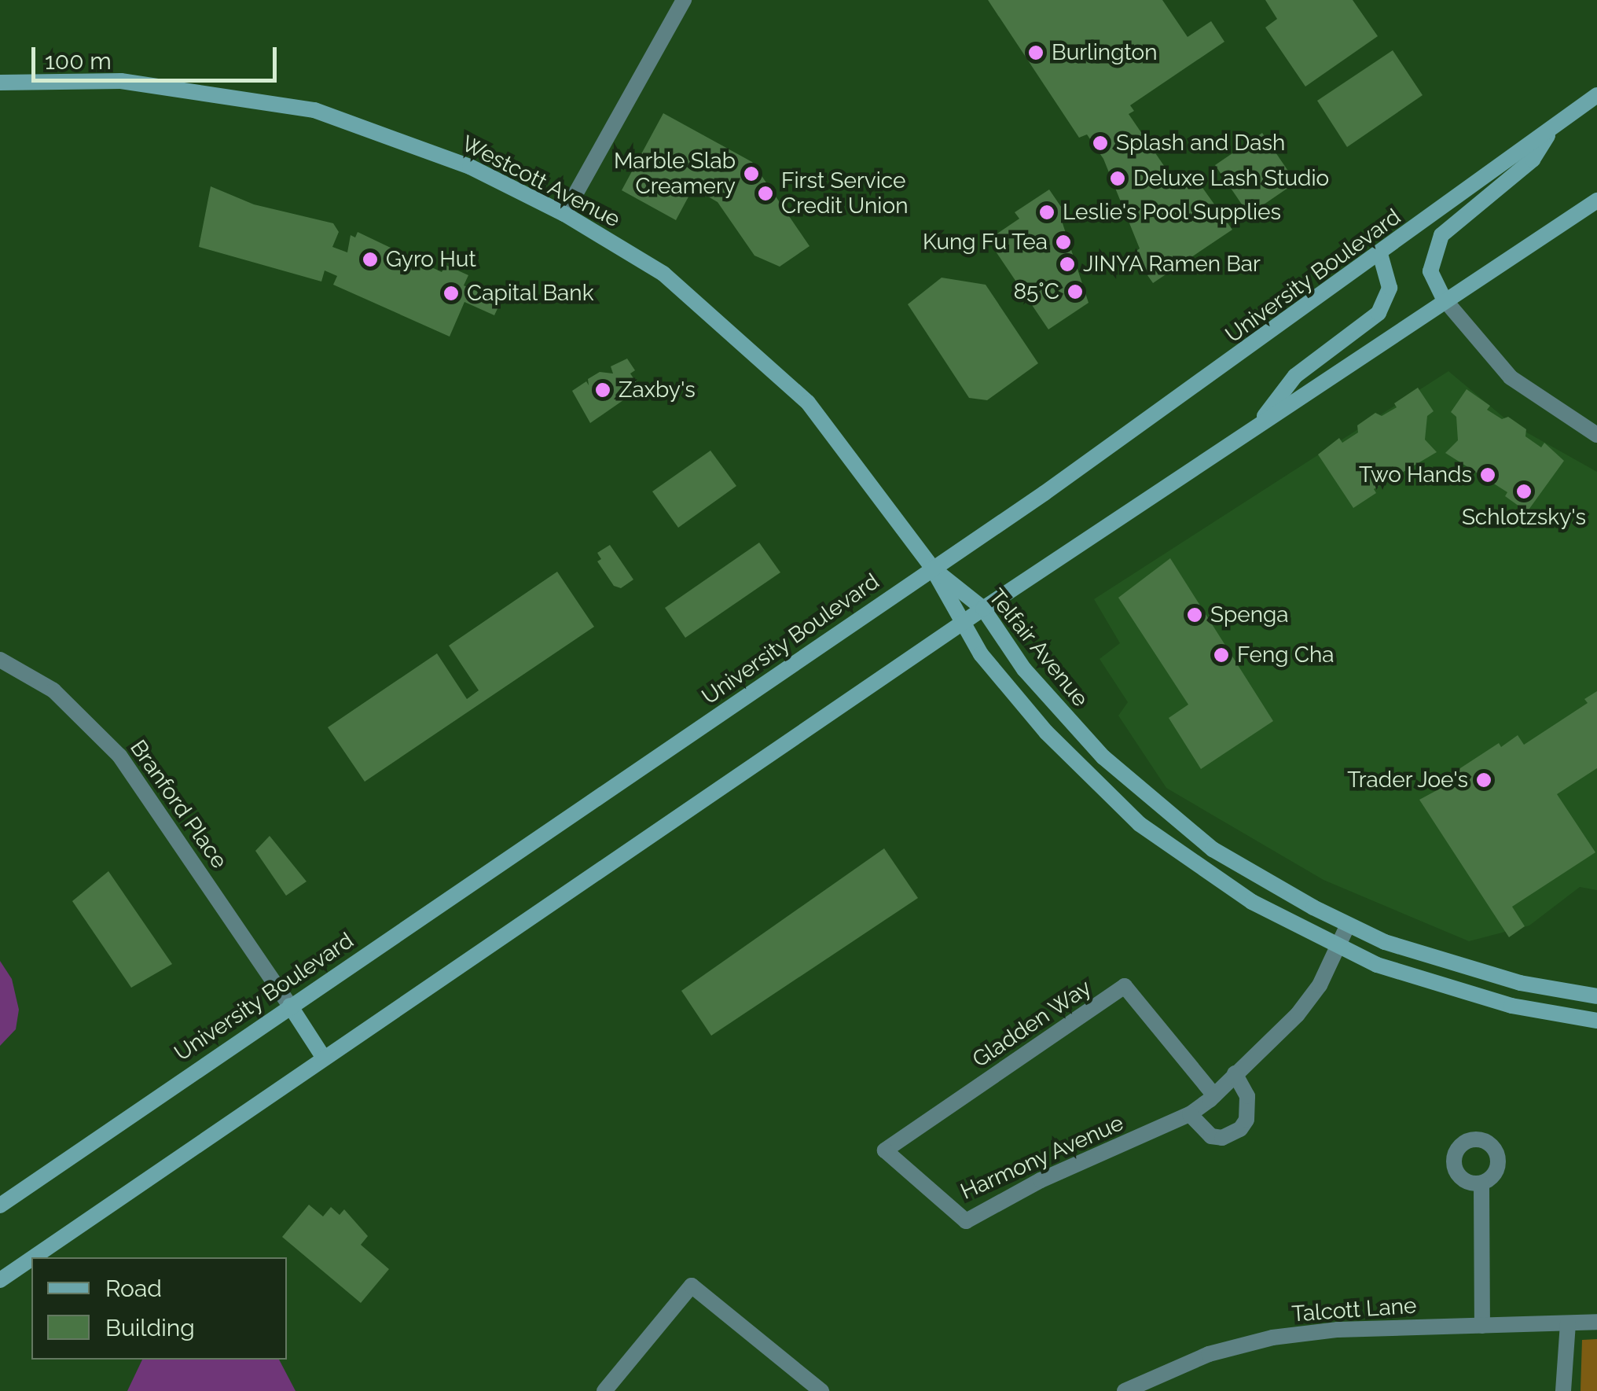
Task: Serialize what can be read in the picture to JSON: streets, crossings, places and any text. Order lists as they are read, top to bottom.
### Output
{
  "streets": {
    "main road": ["Westcott Avenue", "University Boulevard", "Telfair Avenue"],
    "street": [
      "Branford Place",
      "Gladden Way",
      "Harmony Avenue",
      "Talcott Lane"
    ]
  },
  "crossings": [
    ["Westcott Avenue", "University Boulevard"],
    ["Westcott Avenue", "Telfair Avenue"],
    ["University Boulevard", "Telfair Avenue"],
    ["University Boulevard", "Branford Place"],
    ["Telfair Avenue", "Harmony Avenue"],
    ["Gladden Way", "Harmony Avenue"]
  ],
  "places": [
    "Burlington",
    "Splash and Dash",
    "Marble Slab Creamery",
    "Deluxe Lash Studio",
    "First Service Credit Union",
    "Leslie's Pool Supplies",
    "Kung Fu Tea",
    "Gyro Hut",
    "JINYA Ramen Bar",
    "85°C",
    "Capital Bank",
    "Zaxby's",
    "Two Hands",
    "Schlotzsky's",
    "Spenga",
    "Feng Cha",
    "Trader Joe's"
  ],
  "legend": ["Road", "Building"],
  "scale_bar": "100 m"
}
